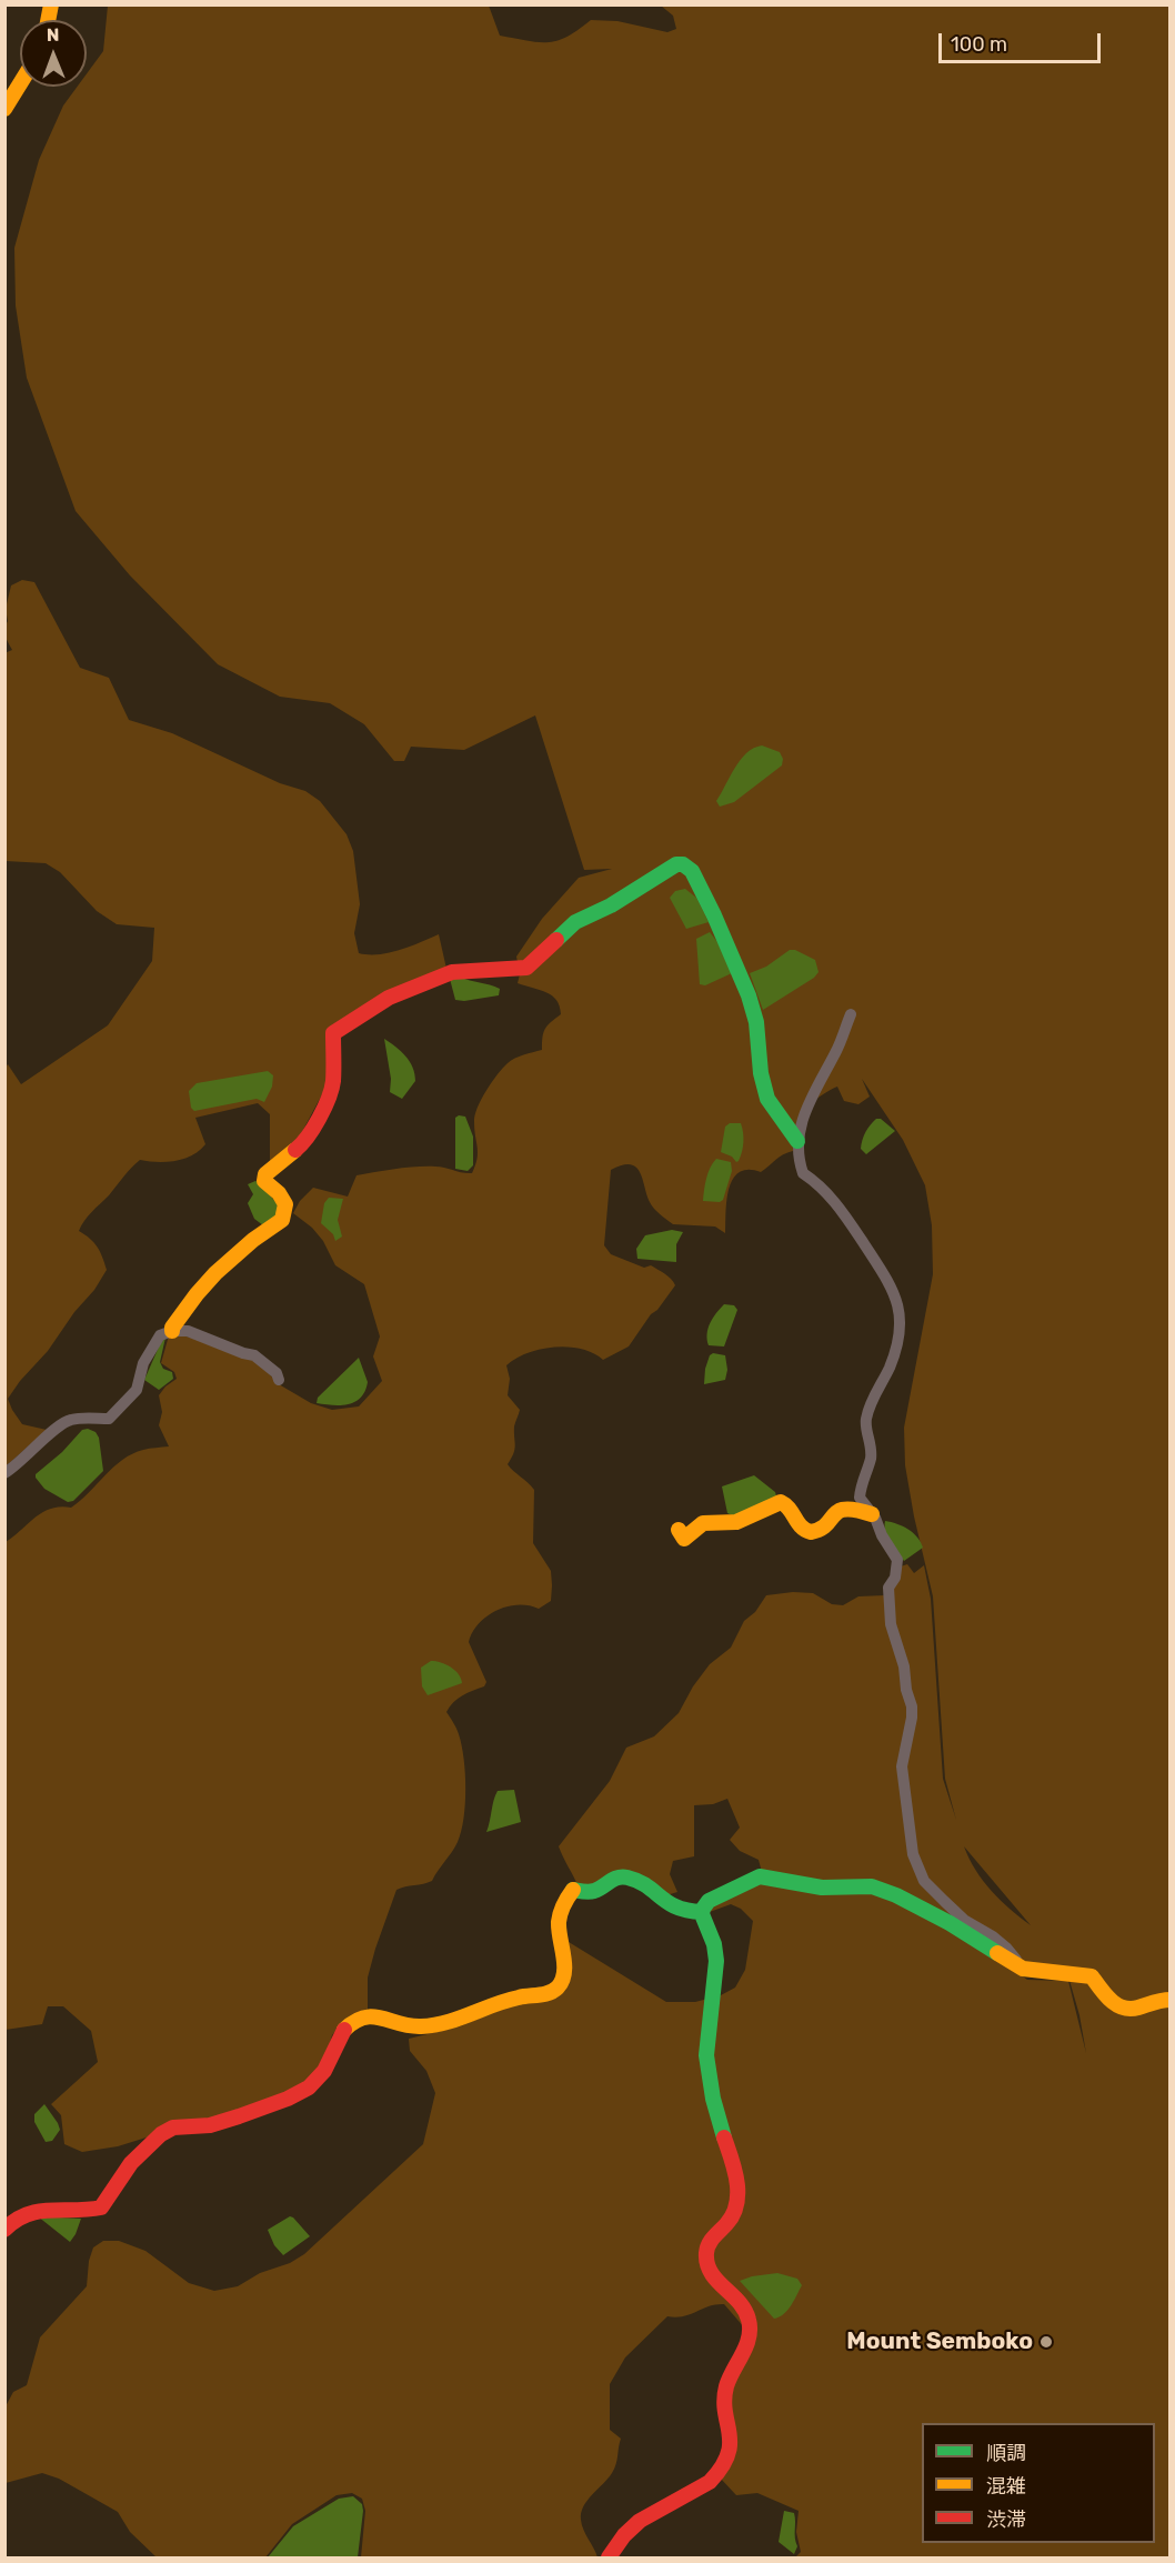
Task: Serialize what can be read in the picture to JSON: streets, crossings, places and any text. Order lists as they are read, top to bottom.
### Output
{
  "places": ["Mount Semboko"],
  "legend": ["順調", "混雑", "渋滞"],
  "scale_bar": "100 m",
  "north": "top"
}
